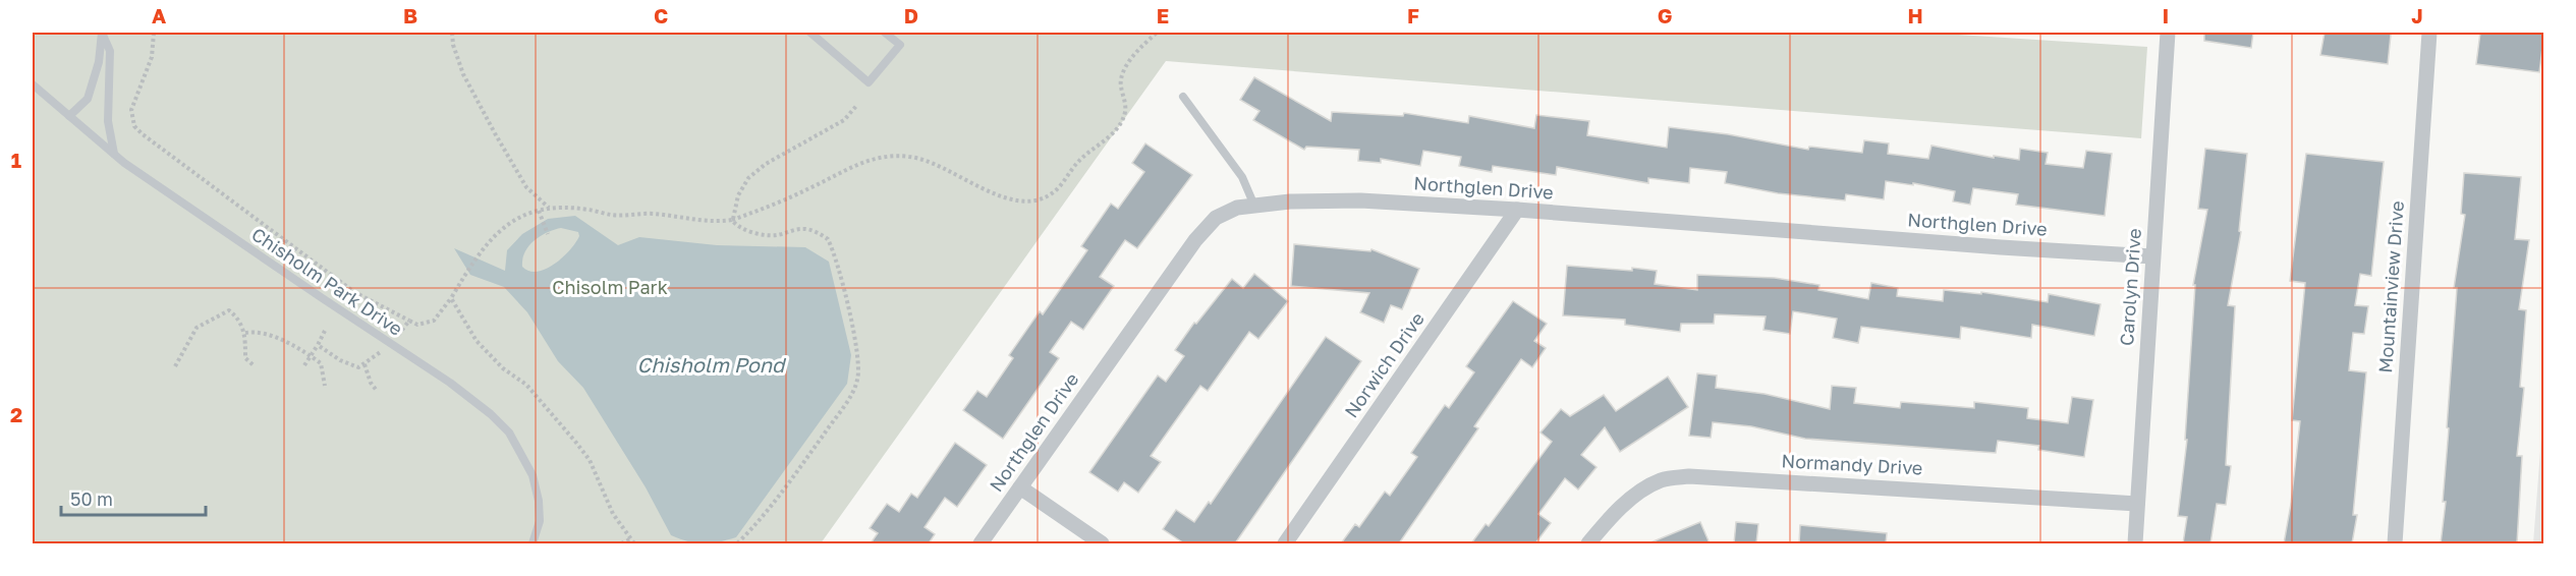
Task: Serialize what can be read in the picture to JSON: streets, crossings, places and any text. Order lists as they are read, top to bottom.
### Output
{
  "streets": {
    "street": [
      "Northglen Drive",
      "Carolyn Drive",
      "Mountainview Drive",
      "Norwich Drive",
      "Normandy Drive"
    ],
    "lane": ["Chisholm Park Drive"]
  },
  "crossings": [
    ["Northglen Drive", "Carolyn Drive"],
    ["Northglen Drive", "Norwich Drive"],
    ["Carolyn Drive", "Normandy Drive"]
  ],
  "water": ["Chisholm Pond"],
  "parks": ["Chisolm Park"],
  "scale_bar": "50 m",
  "grid": {
    "columns": [
      "A",
      "B",
      "C",
      "D",
      "E",
      "F",
      "G",
      "H",
      "I",
      "J"
    ],
    "rows": ["1", "2"]
  }
}
